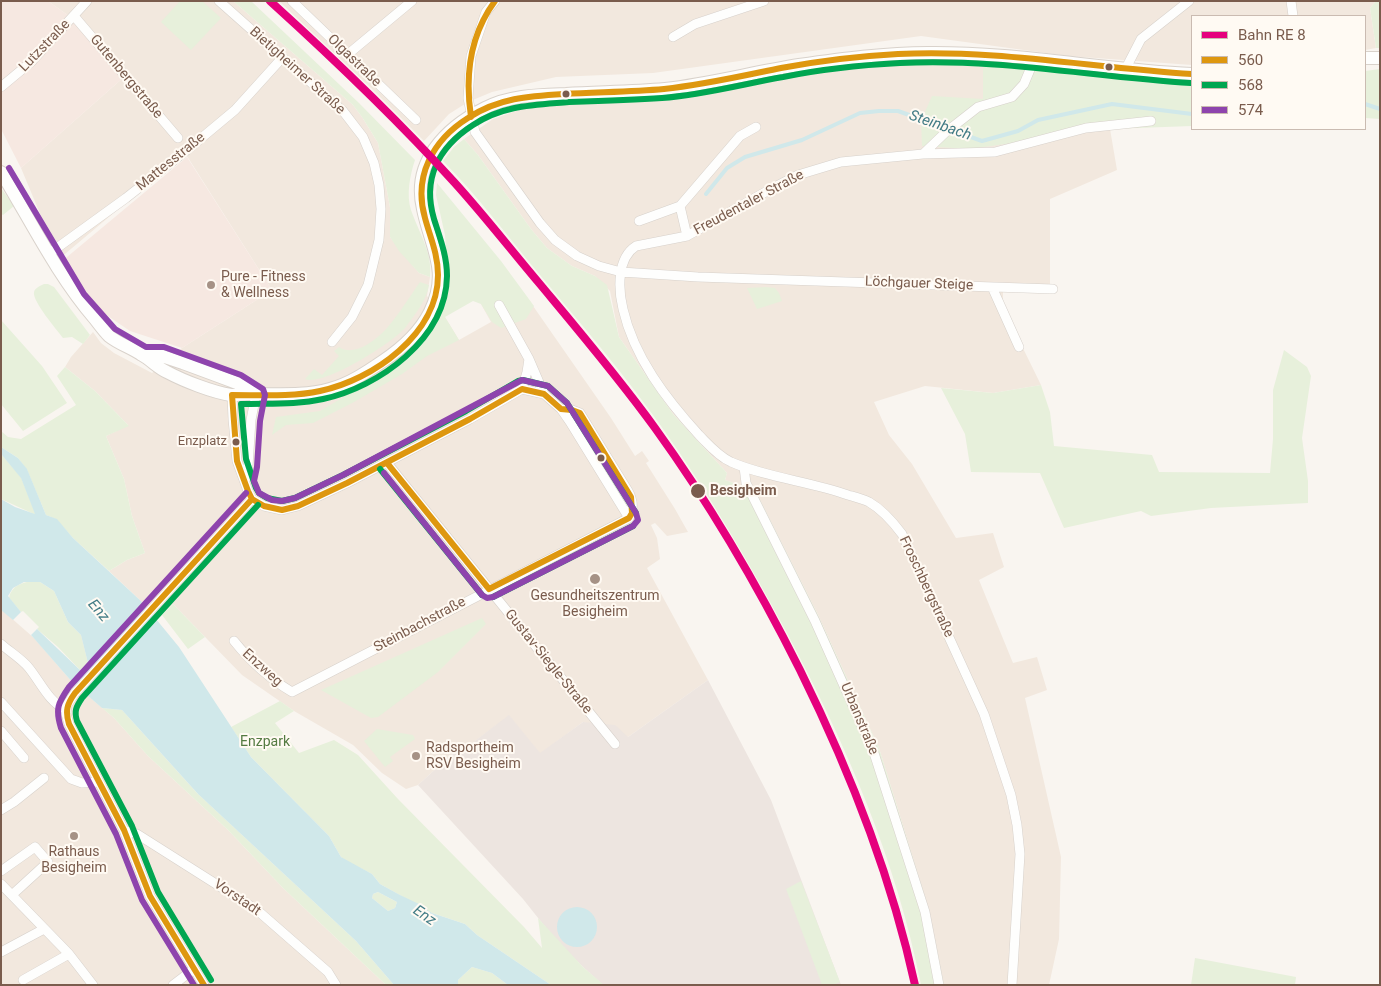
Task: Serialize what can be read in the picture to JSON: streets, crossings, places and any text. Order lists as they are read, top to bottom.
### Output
{
  "streets": {
    "street": [
      "Lutzstraße",
      "Olgastraße",
      "Bietigheimer Straße",
      "Gutenbergstraße",
      "Mattesstraße",
      "Freudentaler Straße",
      "Löchgauer Steige",
      "Froschbergstraße",
      "Steinbachstraße",
      "Gustav-Siegle-Straße",
      "Enzweg",
      "Urbanstraße",
      "Vorstadt"
    ]
  },
  "crossings": [
    ["Lutzstraße", "Gutenbergstraße"],
    ["Bietigheimer Straße", "Mattesstraße"],
    ["Freudentaler Straße", "Löchgauer Steige"],
    ["Freudentaler Straße", "Froschbergstraße"],
    ["Löchgauer Steige", "Froschbergstraße"],
    ["Froschbergstraße", "Urbanstraße"],
    ["Steinbachstraße", "Gustav-Siegle-Straße"],
    ["Steinbachstraße", "Enzweg"]
  ],
  "water": ["Steinbach", "Enz"],
  "parks": ["Enzpark"],
  "places": [
    "Pure - Fitness & Wellness",
    "Enzplatz",
    "Besigheim",
    "Gesundheitszentrum Besigheim",
    "Radsportheim RSV Besigheim",
    "Rathaus Besigheim"
  ],
  "lines": ["transit line 560", "transit line 568", "transit line 574"],
  "legend": [
    "Bahn RE 8",
    "560",
    "568",
    "574"
  ]
}
